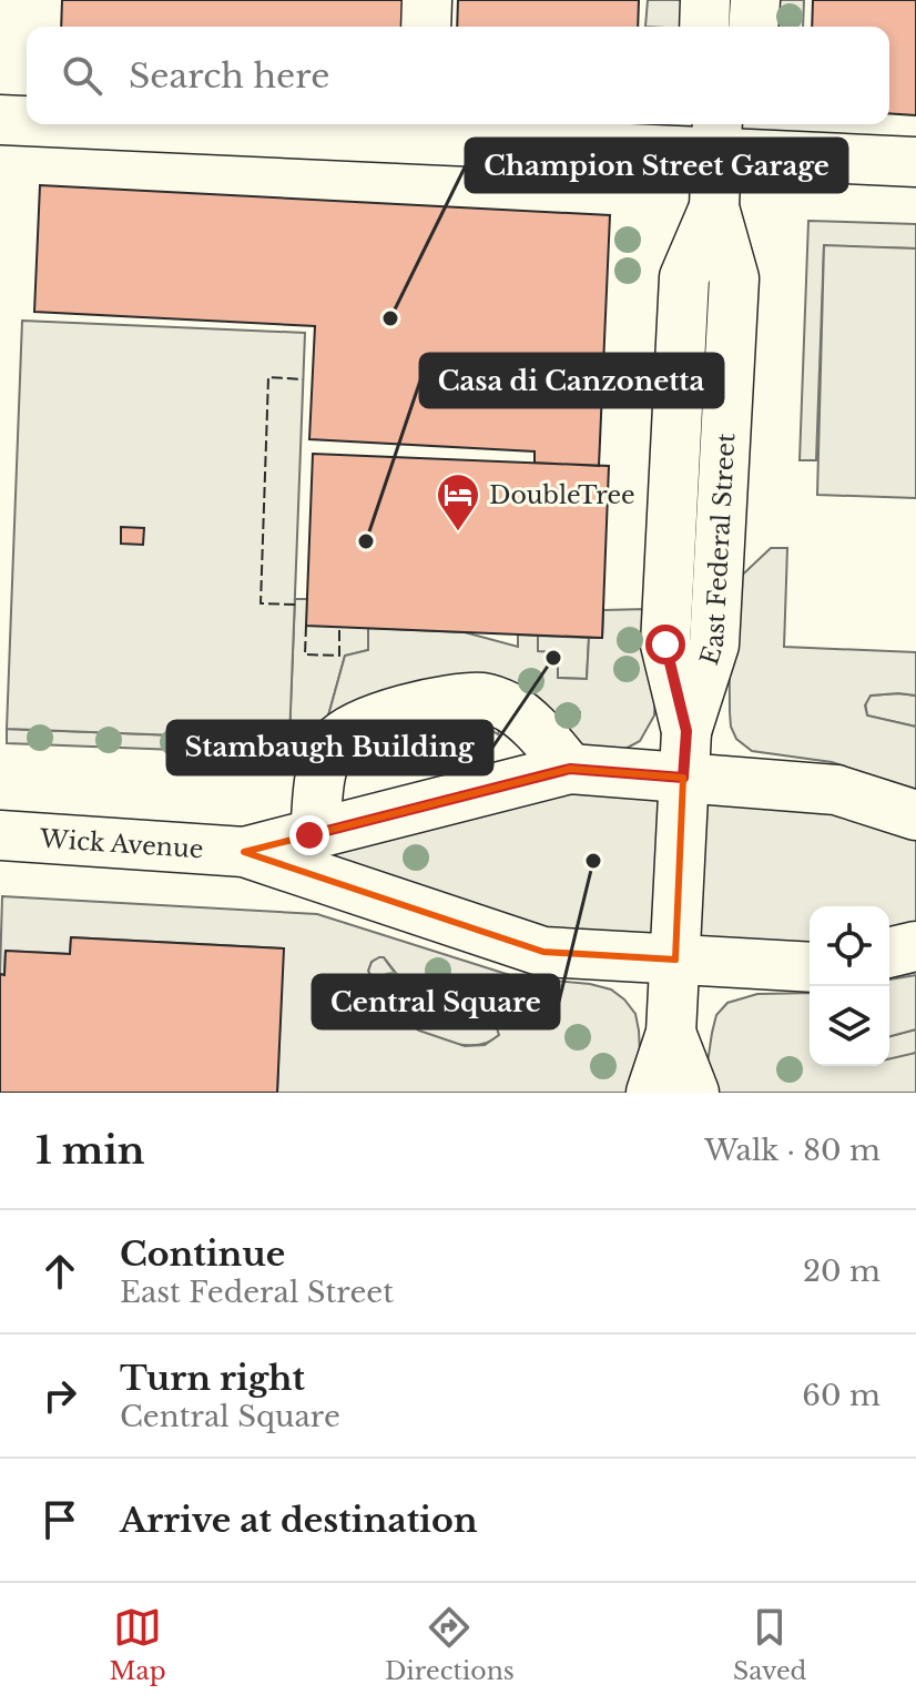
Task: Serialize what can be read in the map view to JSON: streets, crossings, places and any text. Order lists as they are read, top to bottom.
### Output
{
  "streets": {
    "street": ["East Federal Street", "Wick Avenue"]
  },
  "places": {
    "other": [
      "Champion Street Garage",
      "Casa di Canzonetta",
      "Stambaugh Building",
      "Central Square"
    ],
    "hotel": ["DoubleTree"]
  },
  "page": {
    "search": "Search here",
    "heading": ["1 min", "Walk · 80 m"],
    "list": [
      ["Continue", "East Federal Street", "20 m"],
      ["Turn right", "Central Square", "60 m"],
      "Arrive at destination"
    ],
    "nav": ["Map", "Directions", "Saved"]
  }
}
